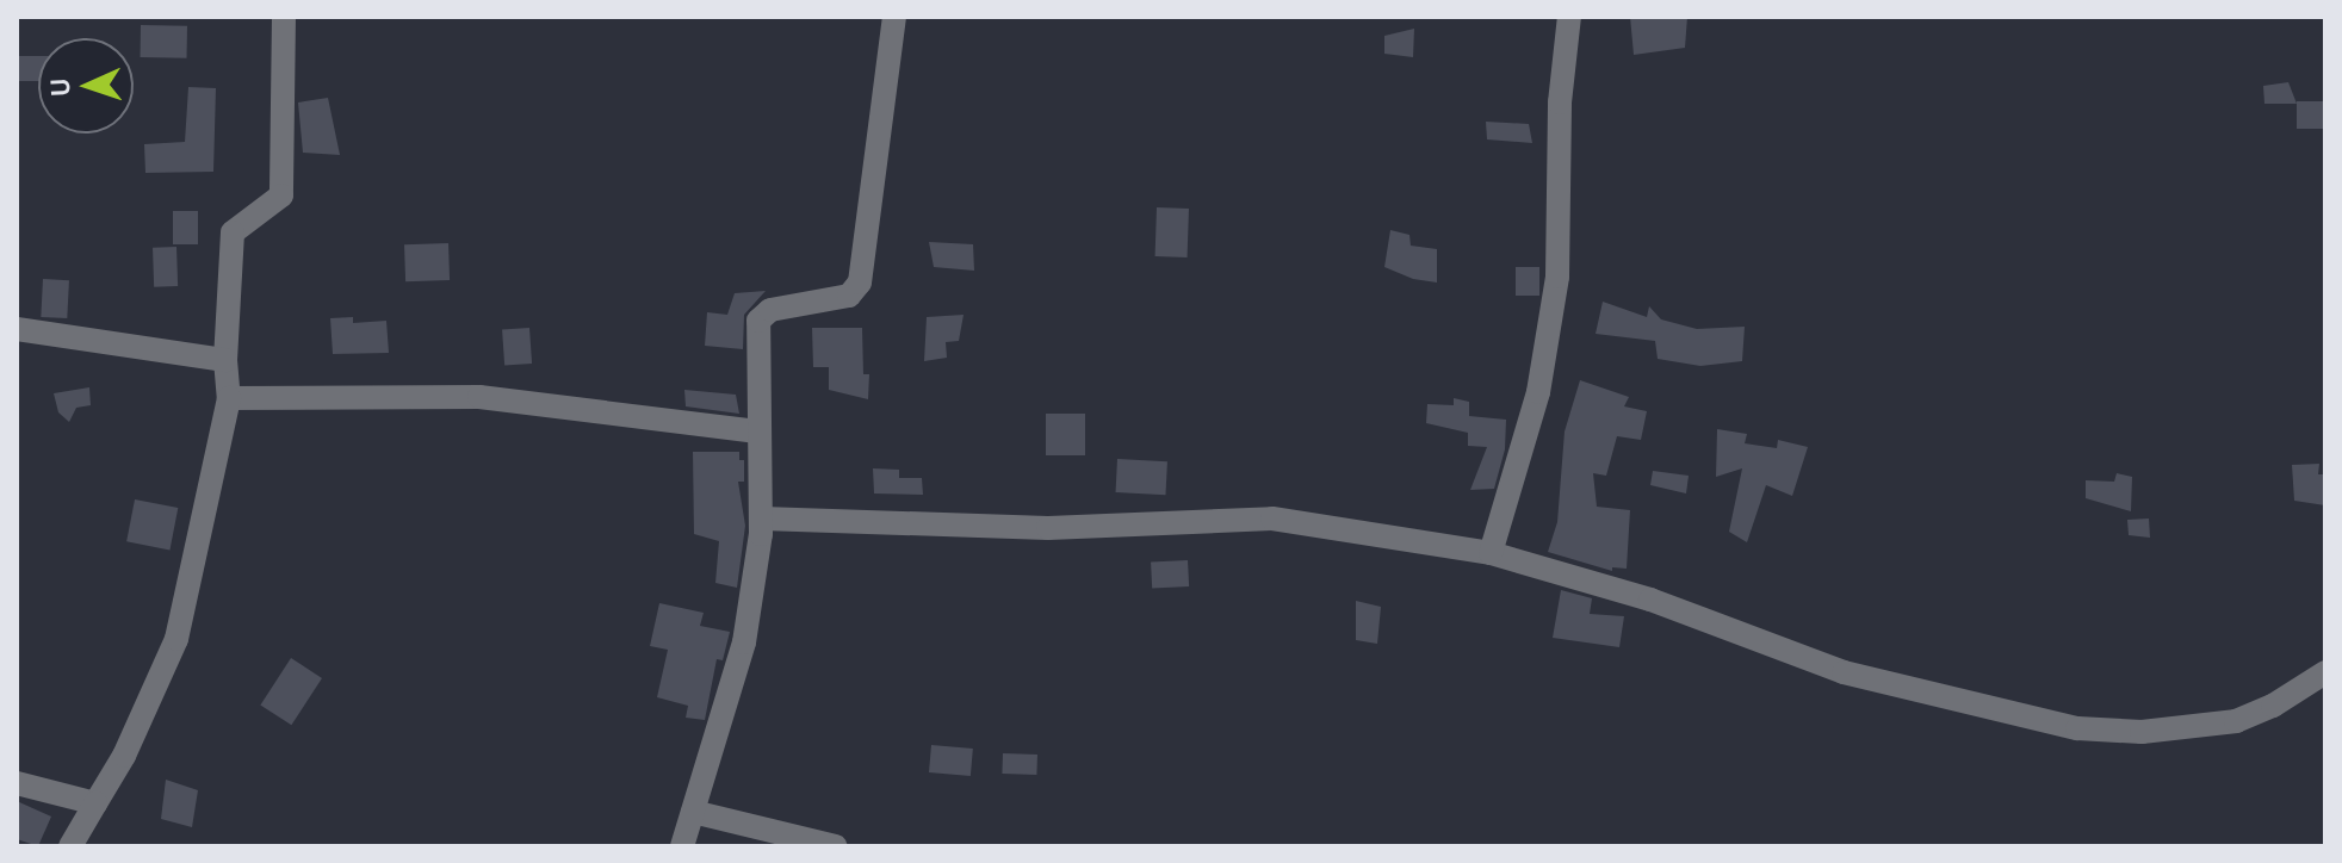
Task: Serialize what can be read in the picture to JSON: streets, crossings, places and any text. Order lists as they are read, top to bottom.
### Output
{
  "north": "left"
}
